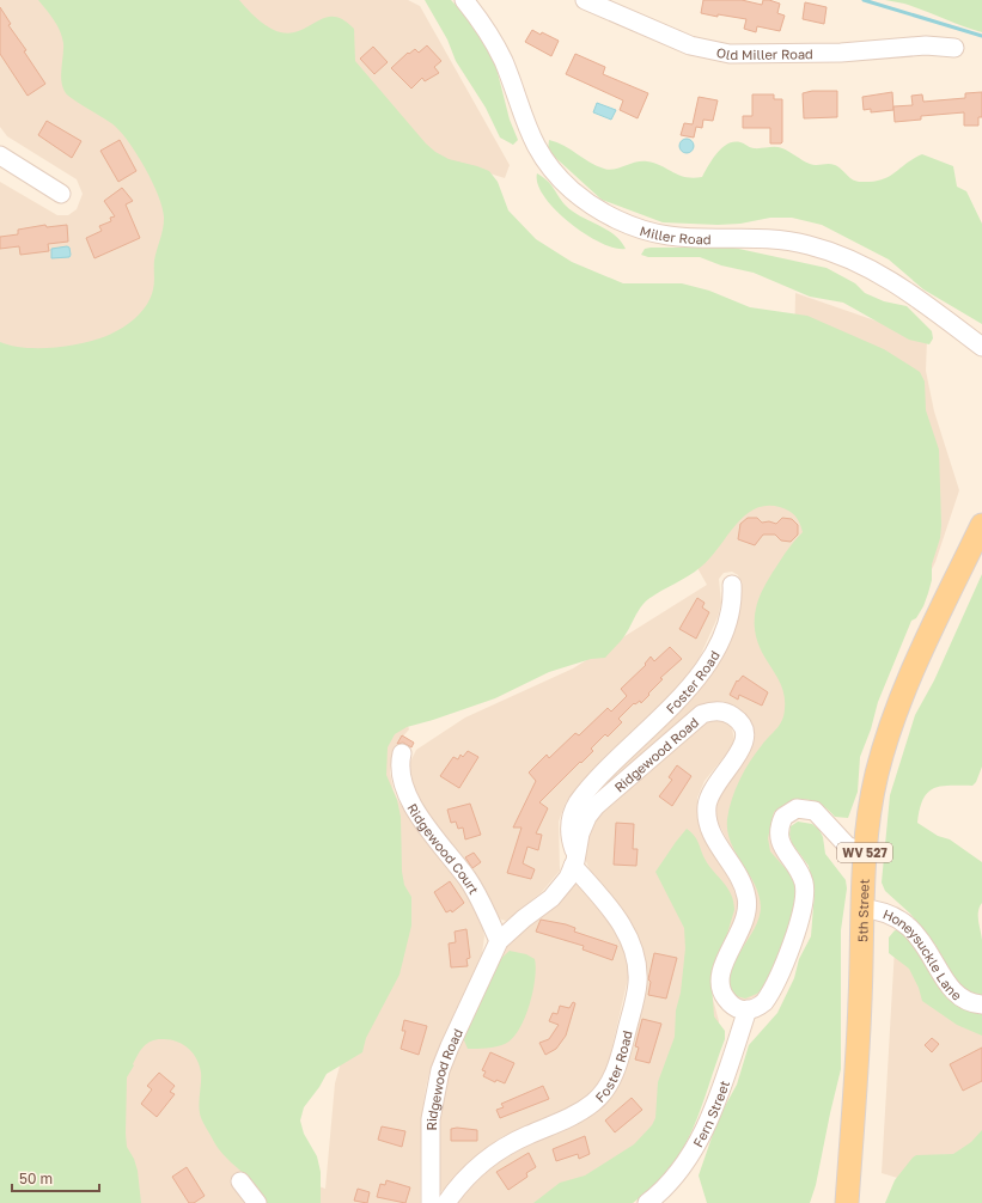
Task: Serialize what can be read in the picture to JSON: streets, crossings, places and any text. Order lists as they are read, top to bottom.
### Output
{
  "streets": {
    "main road": ["WV 527", "5th Street"],
    "street": [
      "Old Miller Road",
      "Miller Road",
      "Foster Road",
      "Ridgewood Road",
      "Ridgewood Court",
      "Honeysuckle Lane",
      "Fern Street"
    ]
  },
  "crossings": [
    ["Foster Road", "Ridgewood Road"],
    ["Ridgewood Road", "Ridgewood Court"],
    ["Ridgewood Road", "Fern Street"],
    ["5th Street", "Honeysuckle Lane"]
  ],
  "scale_bar": "50 m"
}
